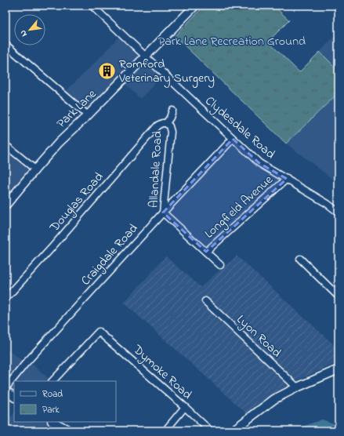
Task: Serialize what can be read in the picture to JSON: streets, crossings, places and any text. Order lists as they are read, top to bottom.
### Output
{
  "streets": {
    "street": [
      "Park Lane",
      "Clydesdale Road",
      "Allandale Road",
      "Douglas Road",
      "Longfield Avenue",
      "Craigdale Road",
      "Lyon Road",
      "Dymoke Road"
    ]
  },
  "crossings": [
    ["Park Lane", "Clydesdale Road"],
    ["Clydesdale Road", "Longfield Avenue"],
    ["Clydesdale Road", "Craigdale Road"],
    ["Allandale Road", "Douglas Road"],
    ["Allandale Road", "Longfield Avenue"],
    ["Allandale Road", "Craigdale Road"]
  ],
  "parks": ["Park Lane Recreation Ground"],
  "places": {
    "building": ["Romford Veterinary Surgery"]
  },
  "legend": ["Road", "Park"],
  "north": "bottom left"
}
